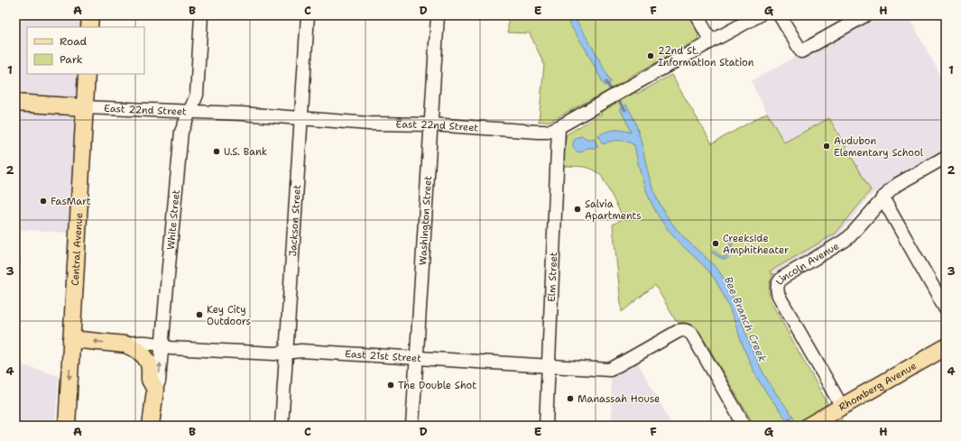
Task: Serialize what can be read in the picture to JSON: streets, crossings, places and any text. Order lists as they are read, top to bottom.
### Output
{
  "streets": {
    "main road": [
      "White Street",
      "Central Avenue",
      "East 21st Street",
      "Rhomberg Avenue"
    ],
    "street": [
      "East 22nd Street",
      "Washington Street",
      "Jackson Street",
      "Lincoln Avenue",
      "Elm Street"
    ]
  },
  "crossings": [
    ["East 22nd Street", "White Street"],
    ["East 22nd Street", "Washington Street"],
    ["East 22nd Street", "Jackson Street"],
    ["East 22nd Street", "Central Avenue"],
    ["East 22nd Street", "Elm Street"],
    ["White Street", "East 21st Street"],
    ["Washington Street", "East 21st Street"],
    ["Jackson Street", "East 21st Street"],
    ["Central Avenue", "East 21st Street"],
    ["Lincoln Avenue", "Rhomberg Avenue"],
    ["Elm Street", "East 21st Street"]
  ],
  "water": ["Bee Branch Creek"],
  "places": [
    "22nd St. Information Station",
    "Audubon Elementary School",
    "U.S. Bank",
    "FasMart",
    "Salvia Apartments",
    "Creekside Amphitheater",
    "Key City Outdoors",
    "The Double Shot",
    "Manassah House"
  ],
  "legend": ["Road", "Park"],
  "grid": {
    "columns": [
      "A",
      "B",
      "C",
      "D",
      "E",
      "F",
      "G",
      "H"
    ],
    "rows": [
      "1",
      "2",
      "3",
      "4"
    ]
  }
}
